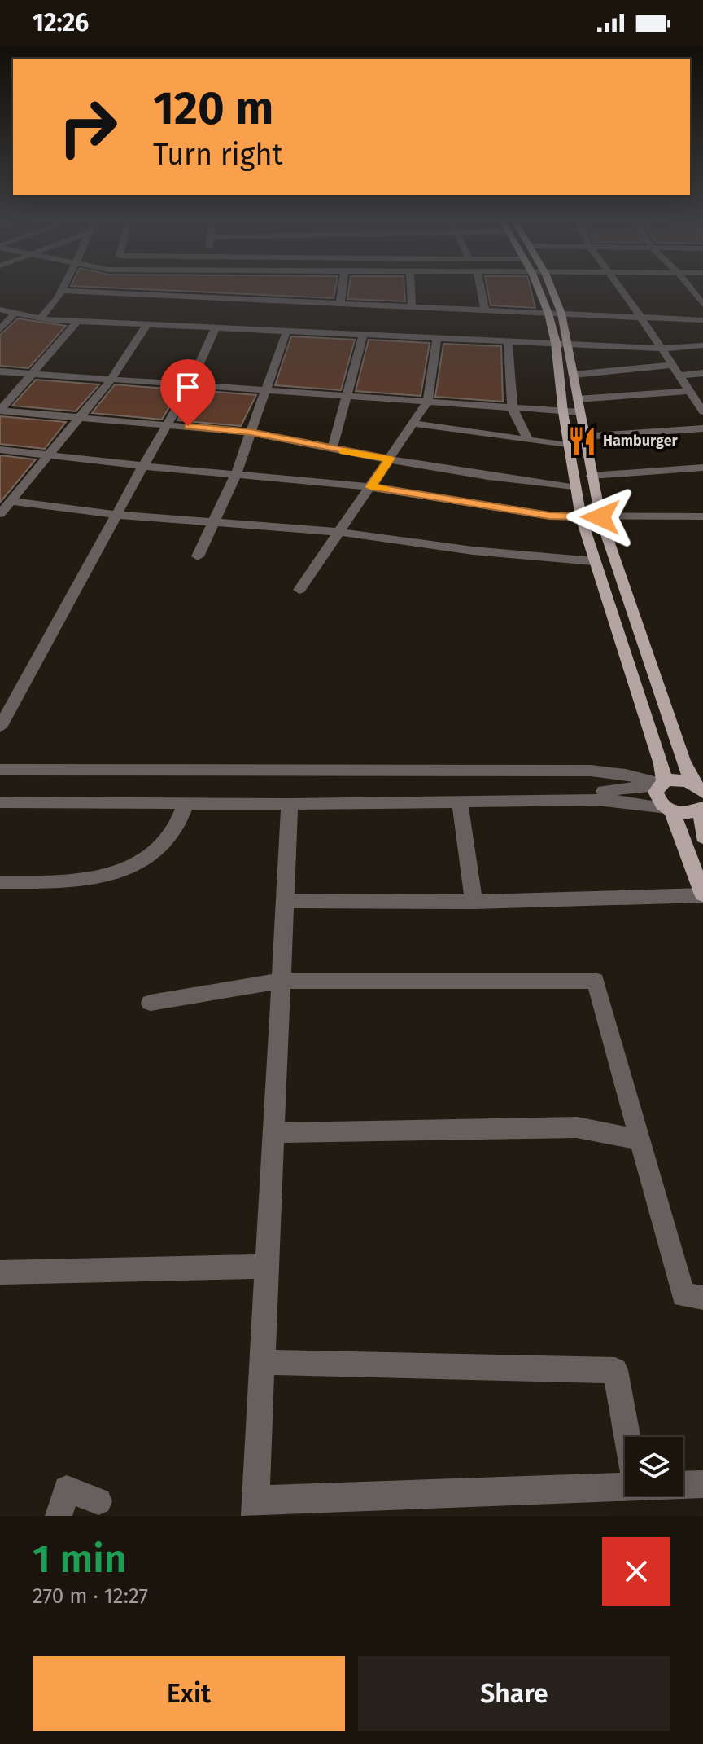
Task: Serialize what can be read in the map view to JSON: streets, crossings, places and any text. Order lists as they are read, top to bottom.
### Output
{
  "places": {
    "restaurant": ["Hamburger"]
  },
  "page": {
    "status": "12:26",
    "turn": ["120 m", "Turn right"],
    "heading": ["1 min", "270 m · 12:27"],
    "buttons": ["Exit", "Share"]
  }
}
